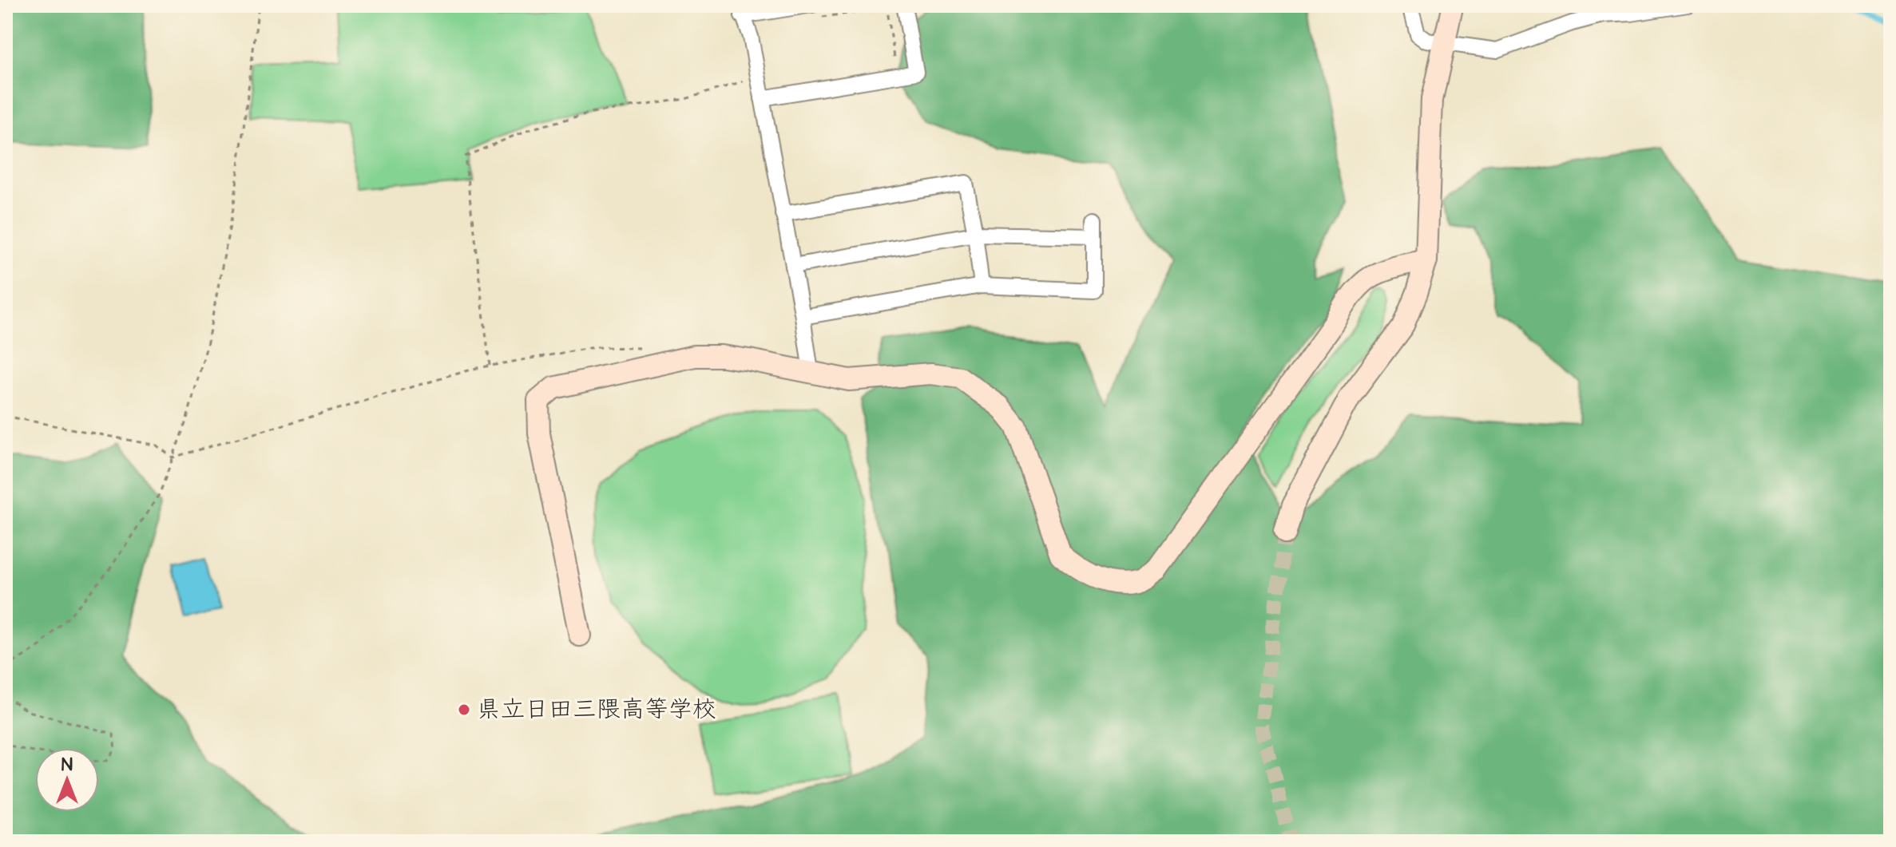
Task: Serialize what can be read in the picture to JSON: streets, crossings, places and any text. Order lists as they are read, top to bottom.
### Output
{
  "places": ["県立日田三隈高等学校"],
  "north": "top"
}
